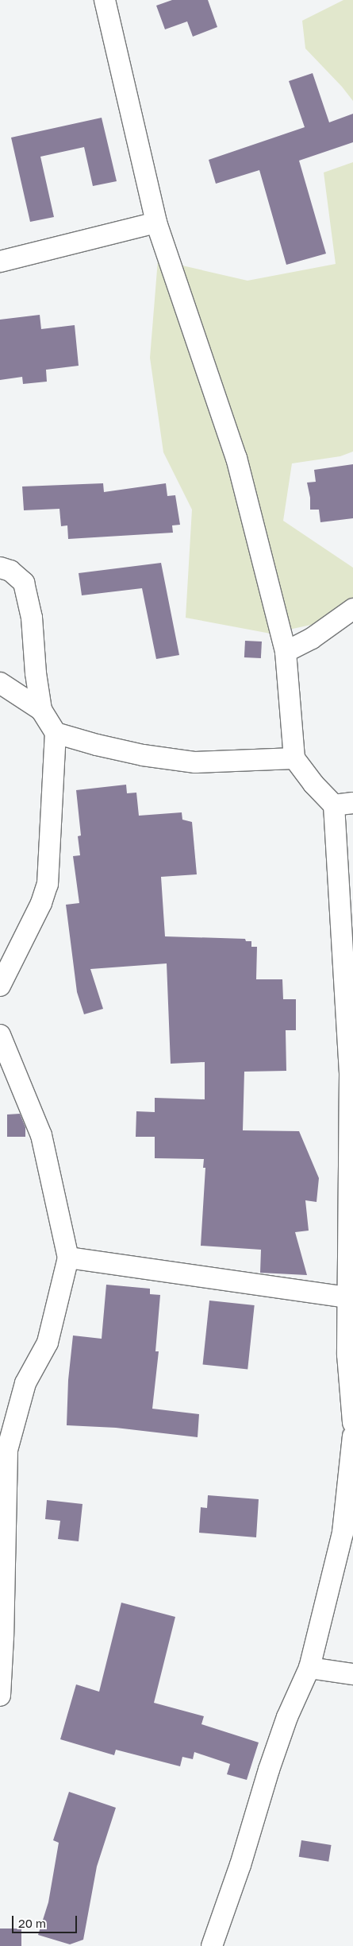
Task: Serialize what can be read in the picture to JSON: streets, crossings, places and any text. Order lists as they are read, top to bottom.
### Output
{
  "scale_bar": "20 m"
}
